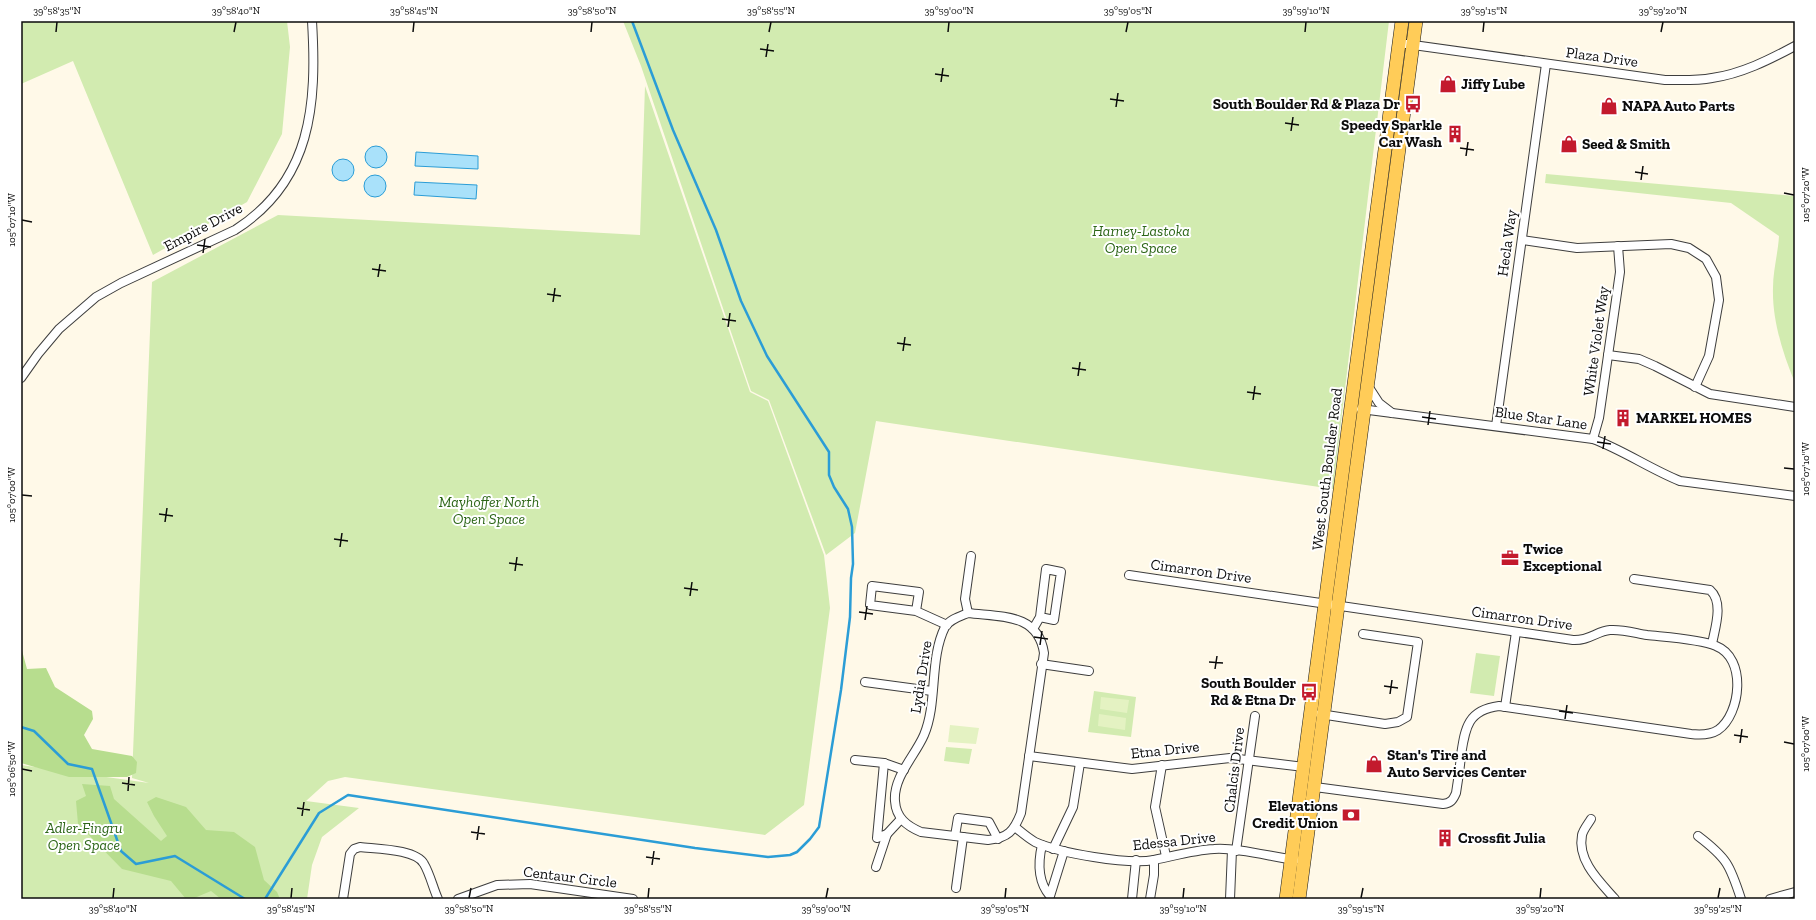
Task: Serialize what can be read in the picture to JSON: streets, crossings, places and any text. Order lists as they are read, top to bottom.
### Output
{
  "streets": {
    "main road": ["West South Boulder Road"],
    "street": [
      "Plaza Drive",
      "Empire Drive",
      "Hecla Way",
      "White Violet Way",
      "Blue Star Lane",
      "Cimarron Drive",
      "Lydia Drive",
      "Etna Drive",
      "Chalcis Drive",
      "Edessa Drive",
      "Centaur Circle"
    ]
  },
  "crossings": [
    ["Plaza Drive", "Hecla Way"],
    ["Plaza Drive", "West South Boulder Road"],
    ["Hecla Way", "Blue Star Lane"],
    ["White Violet Way", "Blue Star Lane"],
    ["Blue Star Lane", "West South Boulder Road"],
    ["West South Boulder Road", "Cimarron Drive"],
    ["West South Boulder Road", "Etna Drive"],
    ["West South Boulder Road", "Edessa Drive"],
    ["Etna Drive", "Chalcis Drive"],
    ["Chalcis Drive", "Edessa Drive"]
  ],
  "parks": ["Harney-Lastoka Open Space", "Mayhoffer North Open Space", "Adler-Fingru Open Space"],
  "places": {
    "shop": [
      "Jiffy Lube",
      "NAPA Auto Parts",
      "Seed & Smith",
      "Stan's Tire and Auto Services Center"
    ],
    "bus stop": ["South Boulder Rd & Plaza Dr", "South Boulder Rd & Etna Dr"],
    "building": ["Speedy Sparkle Car Wash", "MARKEL HOMES", "Crossfit Julia"],
    "office": ["Twice Exceptional"],
    "bank": ["Elevations Credit Union"]
  },
  "coordinates": [
    "39°58'35\"N",
    "39°58'40\"N",
    "39°58'45\"N",
    "39°58'50\"N",
    "39°58'55\"N",
    "39°59'00\"N",
    "39°59'05\"N",
    "39°59'10\"N",
    "39°59'15\"N",
    "39°59'20\"N",
    "105°07'20\"W",
    "105°07'10\"W",
    "105°07'00\"W",
    "105°06'50\"W",
    "39°59'25\"N"
  ]
}
